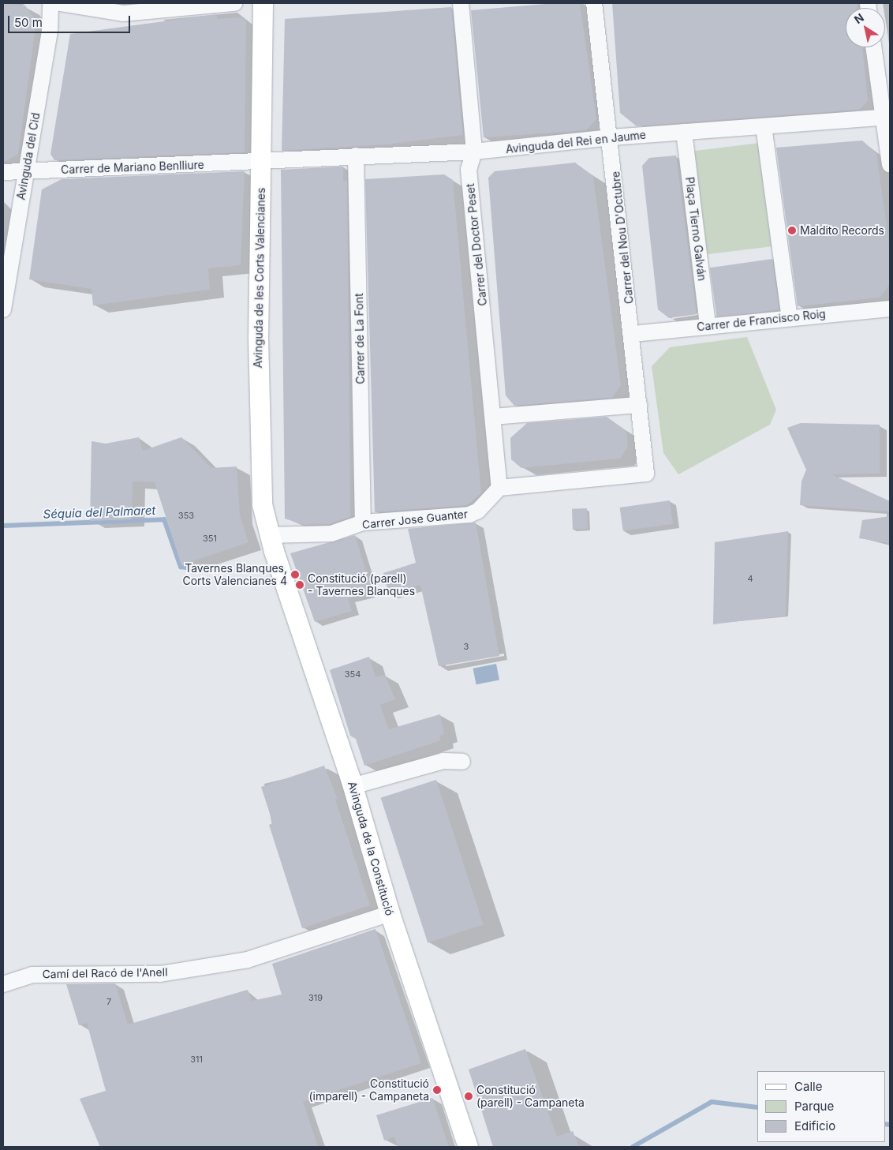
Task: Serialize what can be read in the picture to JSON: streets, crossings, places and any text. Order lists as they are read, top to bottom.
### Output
{
  "streets": {
    "main road": ["Avinguda de les Corts Valencianes", "Avinguda de la Constitució"],
    "street": [
      "Avinguda del Rei en Jaume",
      "Avinguda del Cid",
      "Carrer de Mariano Benlliure",
      "Plaça Tierno Galván",
      "Carrer del Nou D'Octubre",
      "Carrer del Doctor Peset",
      "Carrer de Francisco Roig",
      "Carrer de La Font",
      "Carrer Jose Guanter",
      "Camí del Racó de l'Anell"
    ]
  },
  "crossings": [
    ["Avinguda del Rei en Jaume", "Carrer de Mariano Benlliure"],
    ["Avinguda del Rei en Jaume", "Plaça Tierno Galván"],
    ["Avinguda del Rei en Jaume", "Carrer del Nou D'Octubre"],
    ["Avinguda del Rei en Jaume", "Carrer del Doctor Peset"],
    ["Avinguda del Rei en Jaume", "Avinguda de les Corts Valencianes"],
    ["Avinguda del Rei en Jaume", "Carrer de La Font"],
    ["Avinguda del Cid", "Carrer de Mariano Benlliure"],
    ["Carrer de Mariano Benlliure", "Avinguda de les Corts Valencianes"],
    ["Plaça Tierno Galván", "Carrer de Francisco Roig"],
    ["Carrer del Nou D'Octubre", "Carrer del Doctor Peset"],
    ["Carrer del Nou D'Octubre", "Carrer de Francisco Roig"],
    ["Carrer del Nou D'Octubre", "Carrer Jose Guanter"],
    ["Carrer del Doctor Peset", "Carrer Jose Guanter"],
    ["Avinguda de les Corts Valencianes", "Carrer Jose Guanter"],
    ["Avinguda de les Corts Valencianes", "Avinguda de la Constitució"],
    ["Carrer de La Font", "Carrer Jose Guanter"],
    ["Carrer Jose Guanter", "Avinguda de la Constitució"],
    ["Avinguda de la Constitució", "Camí del Racó de l'Anell"]
  ],
  "water": ["Séquia del Palmaret"],
  "places": [
    "Maldito Records",
    "Tavernes Blanques, Corts Valencianes 4",
    "Constitució (parell) - Tavernes Blanques",
    "Constitució (imparell) - Campaneta",
    "Constitució (parell) - Campaneta"
  ],
  "house_numbers": [
    "353",
    "351",
    "4",
    "3",
    "354",
    "319",
    "7",
    "311"
  ],
  "legend": ["Calle", "Parque", "Edificio"],
  "scale_bar": "50 m",
  "north": "top left"
}
